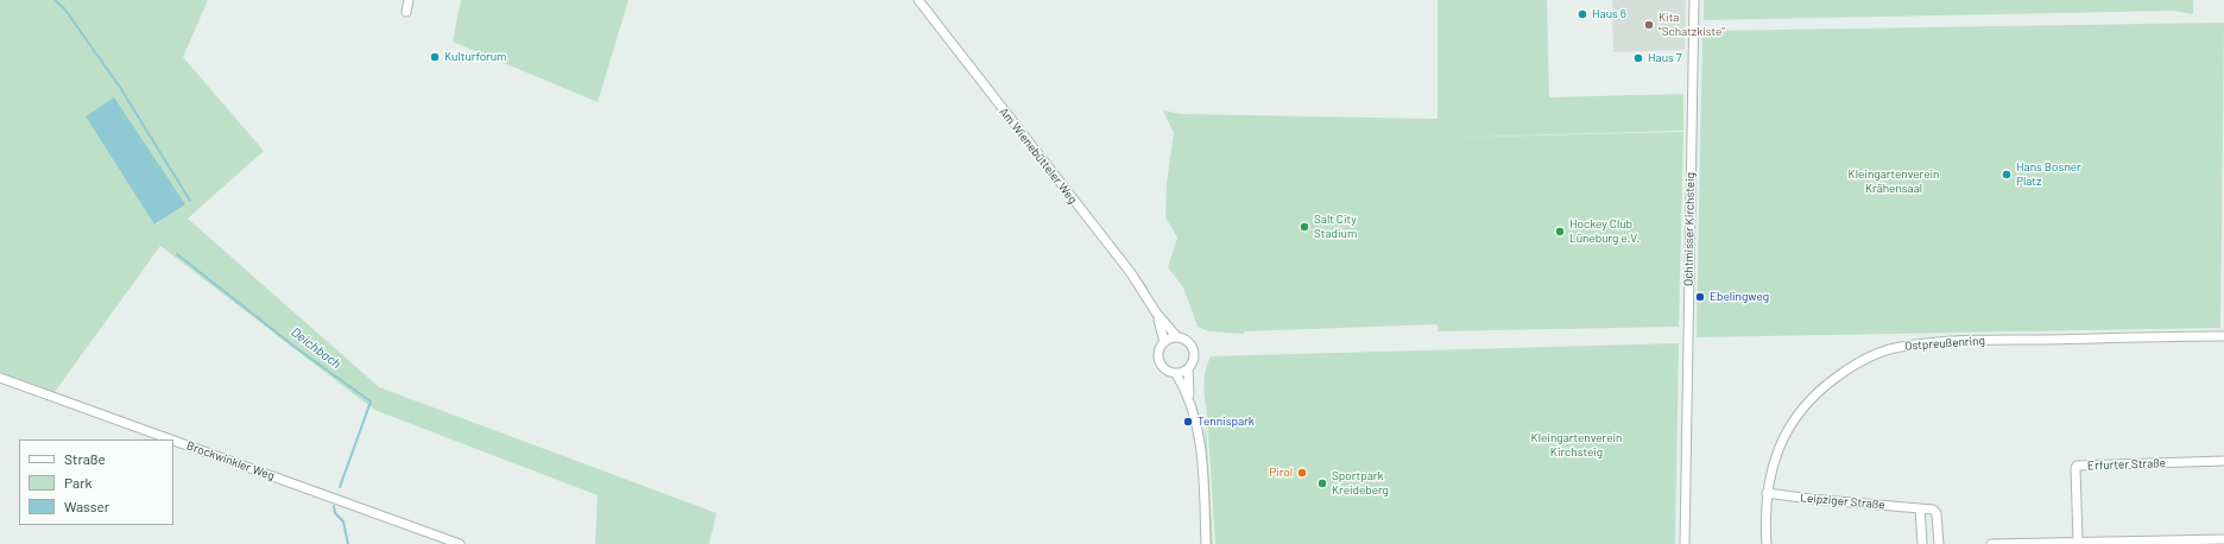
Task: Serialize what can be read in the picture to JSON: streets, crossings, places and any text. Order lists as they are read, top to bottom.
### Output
{
  "streets": {
    "street": [
      "Am Wienebütteler Weg",
      "Ochtmisser Kirchsteig",
      "Ostpreußenring",
      "Brockwinkler Weg",
      "Erfurter Straße",
      "Leipziger Straße"
    ]
  },
  "crossings": [
    ["Ostpreußenring", "Leipziger Straße"]
  ],
  "water": ["Deichbach"],
  "parks": ["Kleingartenverein Krähensaal", "Kleingartenverein Kirchsteig"],
  "places": [
    "Haus 6",
    "Kita \"Schatzkiste\"",
    "Kulturforum",
    "Haus 7",
    "Hans Bosner Platz",
    "Salt City Stadium",
    "Hockey Club Lüneburg e.V.",
    "Ebelingweg",
    "Tennispark",
    "Pirol",
    "Sportpark Kreideberg"
  ],
  "legend": ["Straße", "Park", "Wasser"]
}
